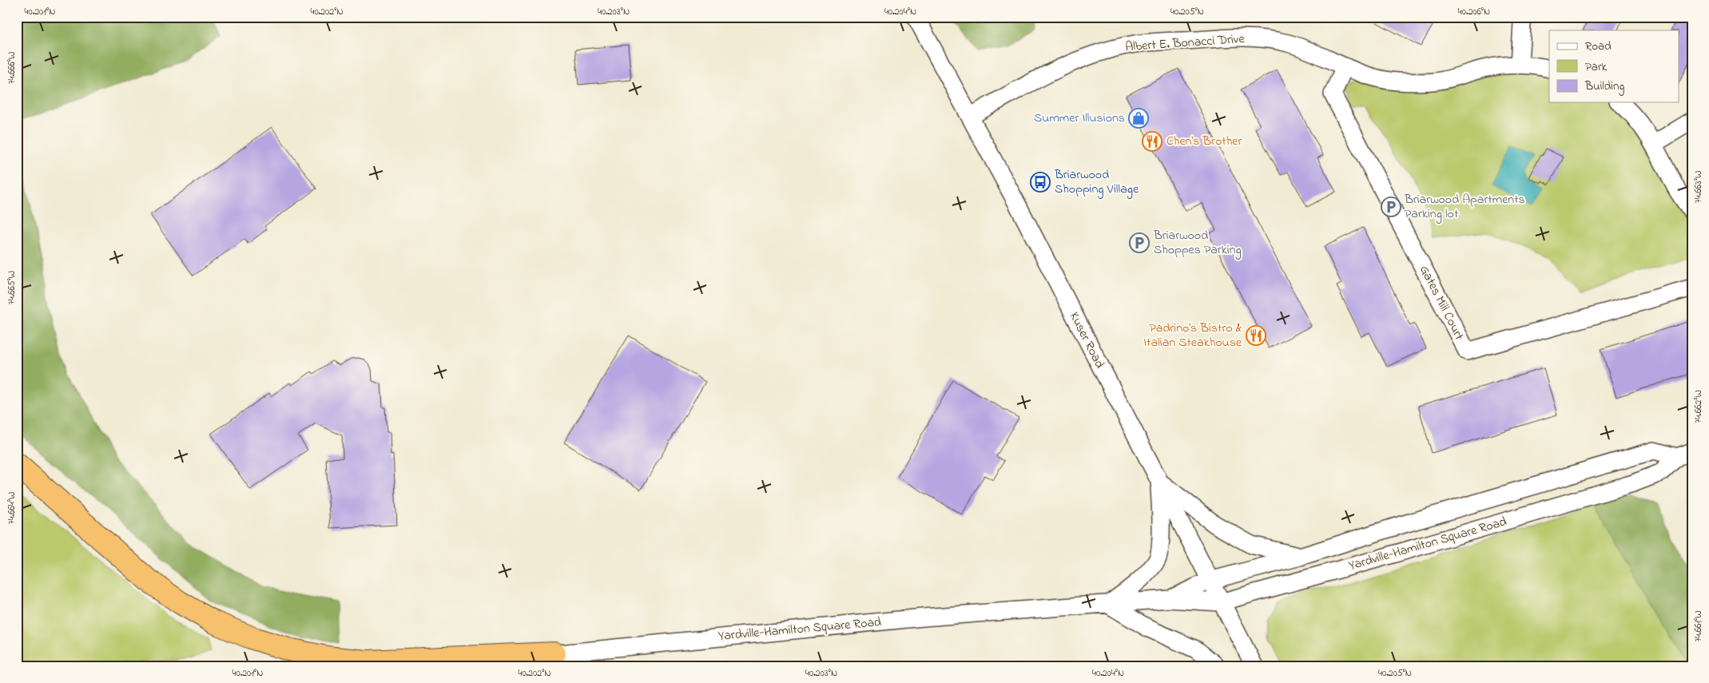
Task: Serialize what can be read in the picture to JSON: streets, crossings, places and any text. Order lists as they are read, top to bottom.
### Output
{
  "streets": {
    "street": [
      "Albert E. Bonacci Drive",
      "Gates Mill Court",
      "Kuser Road",
      "Yardville-Hamilton Square Road"
    ]
  },
  "crossings": [
    ["Albert E. Bonacci Drive", "Gates Mill Court"],
    ["Albert E. Bonacci Drive", "Kuser Road"],
    ["Kuser Road", "Yardville-Hamilton Square Road"]
  ],
  "places": {
    "shop": ["Summer Illusions"],
    "restaurant": ["Chen's Brother", "Padrino's Bistro & Italian Steakhouse"],
    "bus stop": ["Briarwood Shopping Village"],
    "parking": ["Briarwood Apartments Parking lot", "Briarwood Shoppes Parking"]
  },
  "legend": ["Road", "Park", "Building"],
  "coordinates": [
    "40.201°N",
    "40.202°N",
    "40.203°N",
    "40.204°N",
    "40.205°N",
    "40.206°N",
    "74.666°W",
    "74.663°W",
    "74.665°W",
    "74.662°W",
    "74.664°W",
    "74.661°W"
  ]
}
